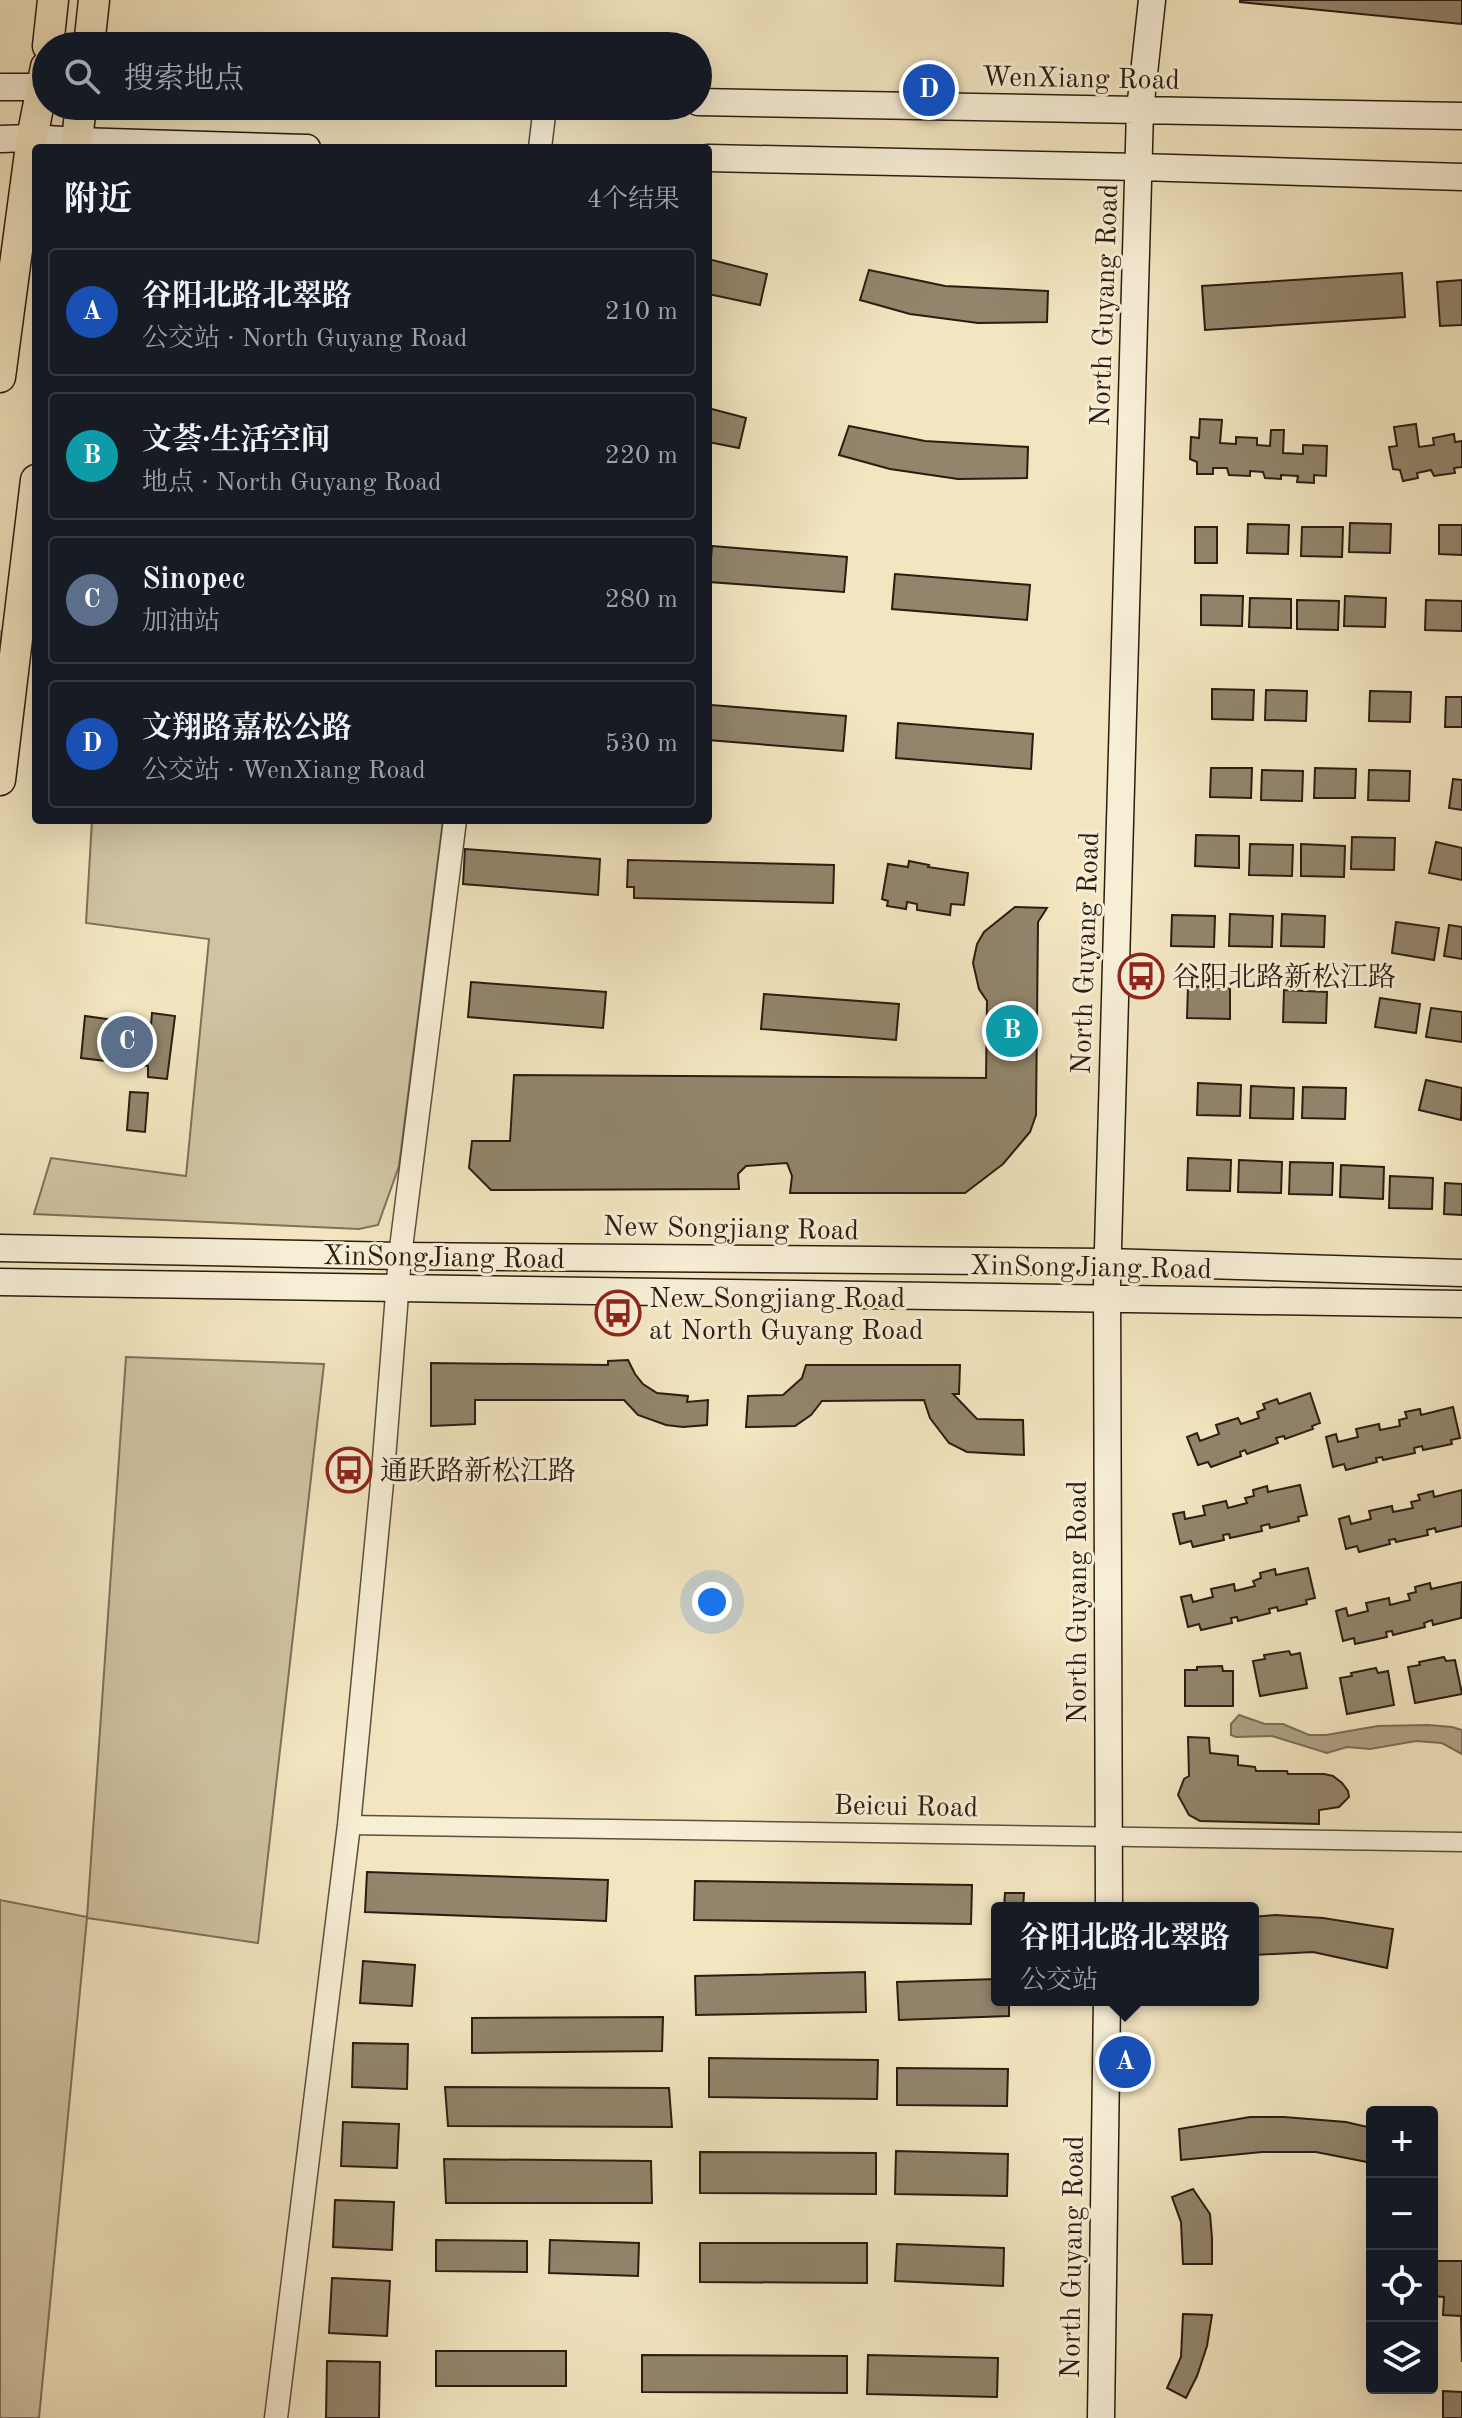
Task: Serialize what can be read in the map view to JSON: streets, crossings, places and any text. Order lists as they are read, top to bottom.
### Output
{
  "streets": {
    "main road": [
      "WenXiang Road",
      "North Guyang Road",
      "New Songjiang Road",
      "XinSongJiang Road"
    ],
    "street": ["Beicui Road"]
  },
  "crossings": [
    ["WenXiang Road", "North Guyang Road"],
    ["North Guyang Road", "New Songjiang Road"],
    ["North Guyang Road", "XinSongJiang Road"],
    ["North Guyang Road", "Beicui Road"]
  ],
  "places": {
    "bus stop": ["谷阳北路新松江路", "New Songjiang Road at North Guyang Road", "通跃路新松江路"]
  },
  "page": {
    "search": "搜索地点",
    "pins": [
      "D",
      "B",
      "C",
      "A"
    ],
    "heading": ["附近", "4个结果"],
    "list": [
      {
        "mark": "A",
        "name": "谷阳北路北翠路",
        "note": "公交站 · North Guyang Road",
        "value": "210 m"
      },
      {
        "mark": "B",
        "name": "文荟·生活空间",
        "note": "地点 · North Guyang Road",
        "value": "220 m"
      },
      {
        "mark": "C",
        "name": "Sinopec",
        "note": "加油站",
        "value": "280 m"
      },
      {
        "mark": "D",
        "name": "文翔路嘉松公路",
        "note": "公交站 · WenXiang Road",
        "value": "530 m"
      }
    ],
    "popup": ["谷阳北路北翠路", "公交站"],
    "map_buttons": ["+", "−"]
  }
}
